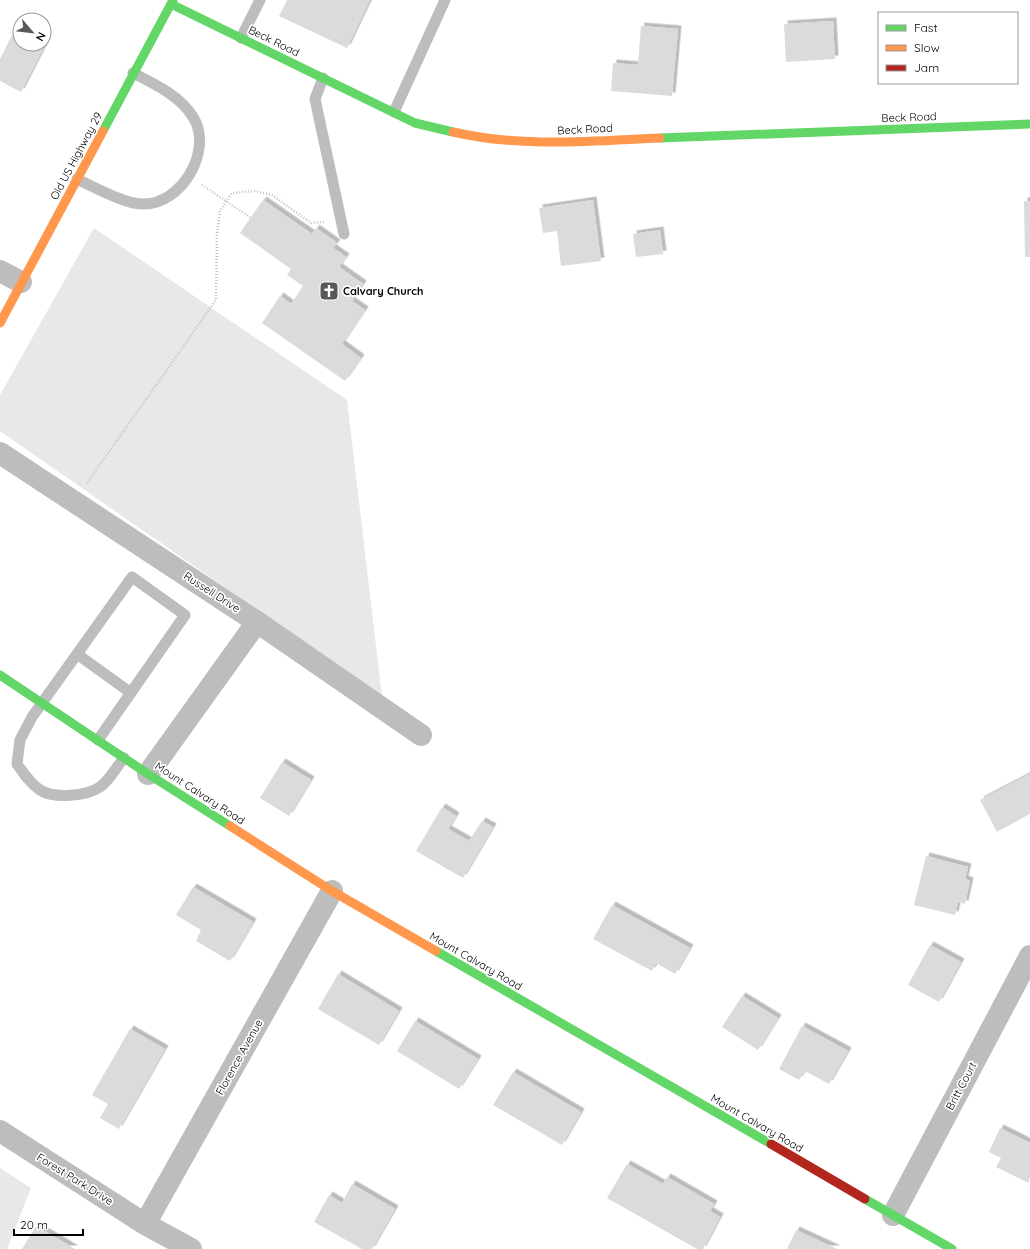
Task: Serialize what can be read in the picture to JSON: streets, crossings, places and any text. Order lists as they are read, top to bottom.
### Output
{
  "streets": {
    "street": [
      "Beck Road",
      "Old US Highway 29",
      "Russell Drive",
      "Mount Calvary Road",
      "Florence Avenue",
      "Britt Court",
      "Forest Park Drive"
    ]
  },
  "crossings": [
    ["Beck Road", "Old US Highway 29"],
    ["Mount Calvary Road", "Florence Avenue"],
    ["Mount Calvary Road", "Britt Court"],
    ["Florence Avenue", "Forest Park Drive"]
  ],
  "places": {
    "church": ["Calvary Church"]
  },
  "legend": ["Fast", "Slow", "Jam"],
  "scale_bar": "20 m",
  "north": "bottom right"
}
